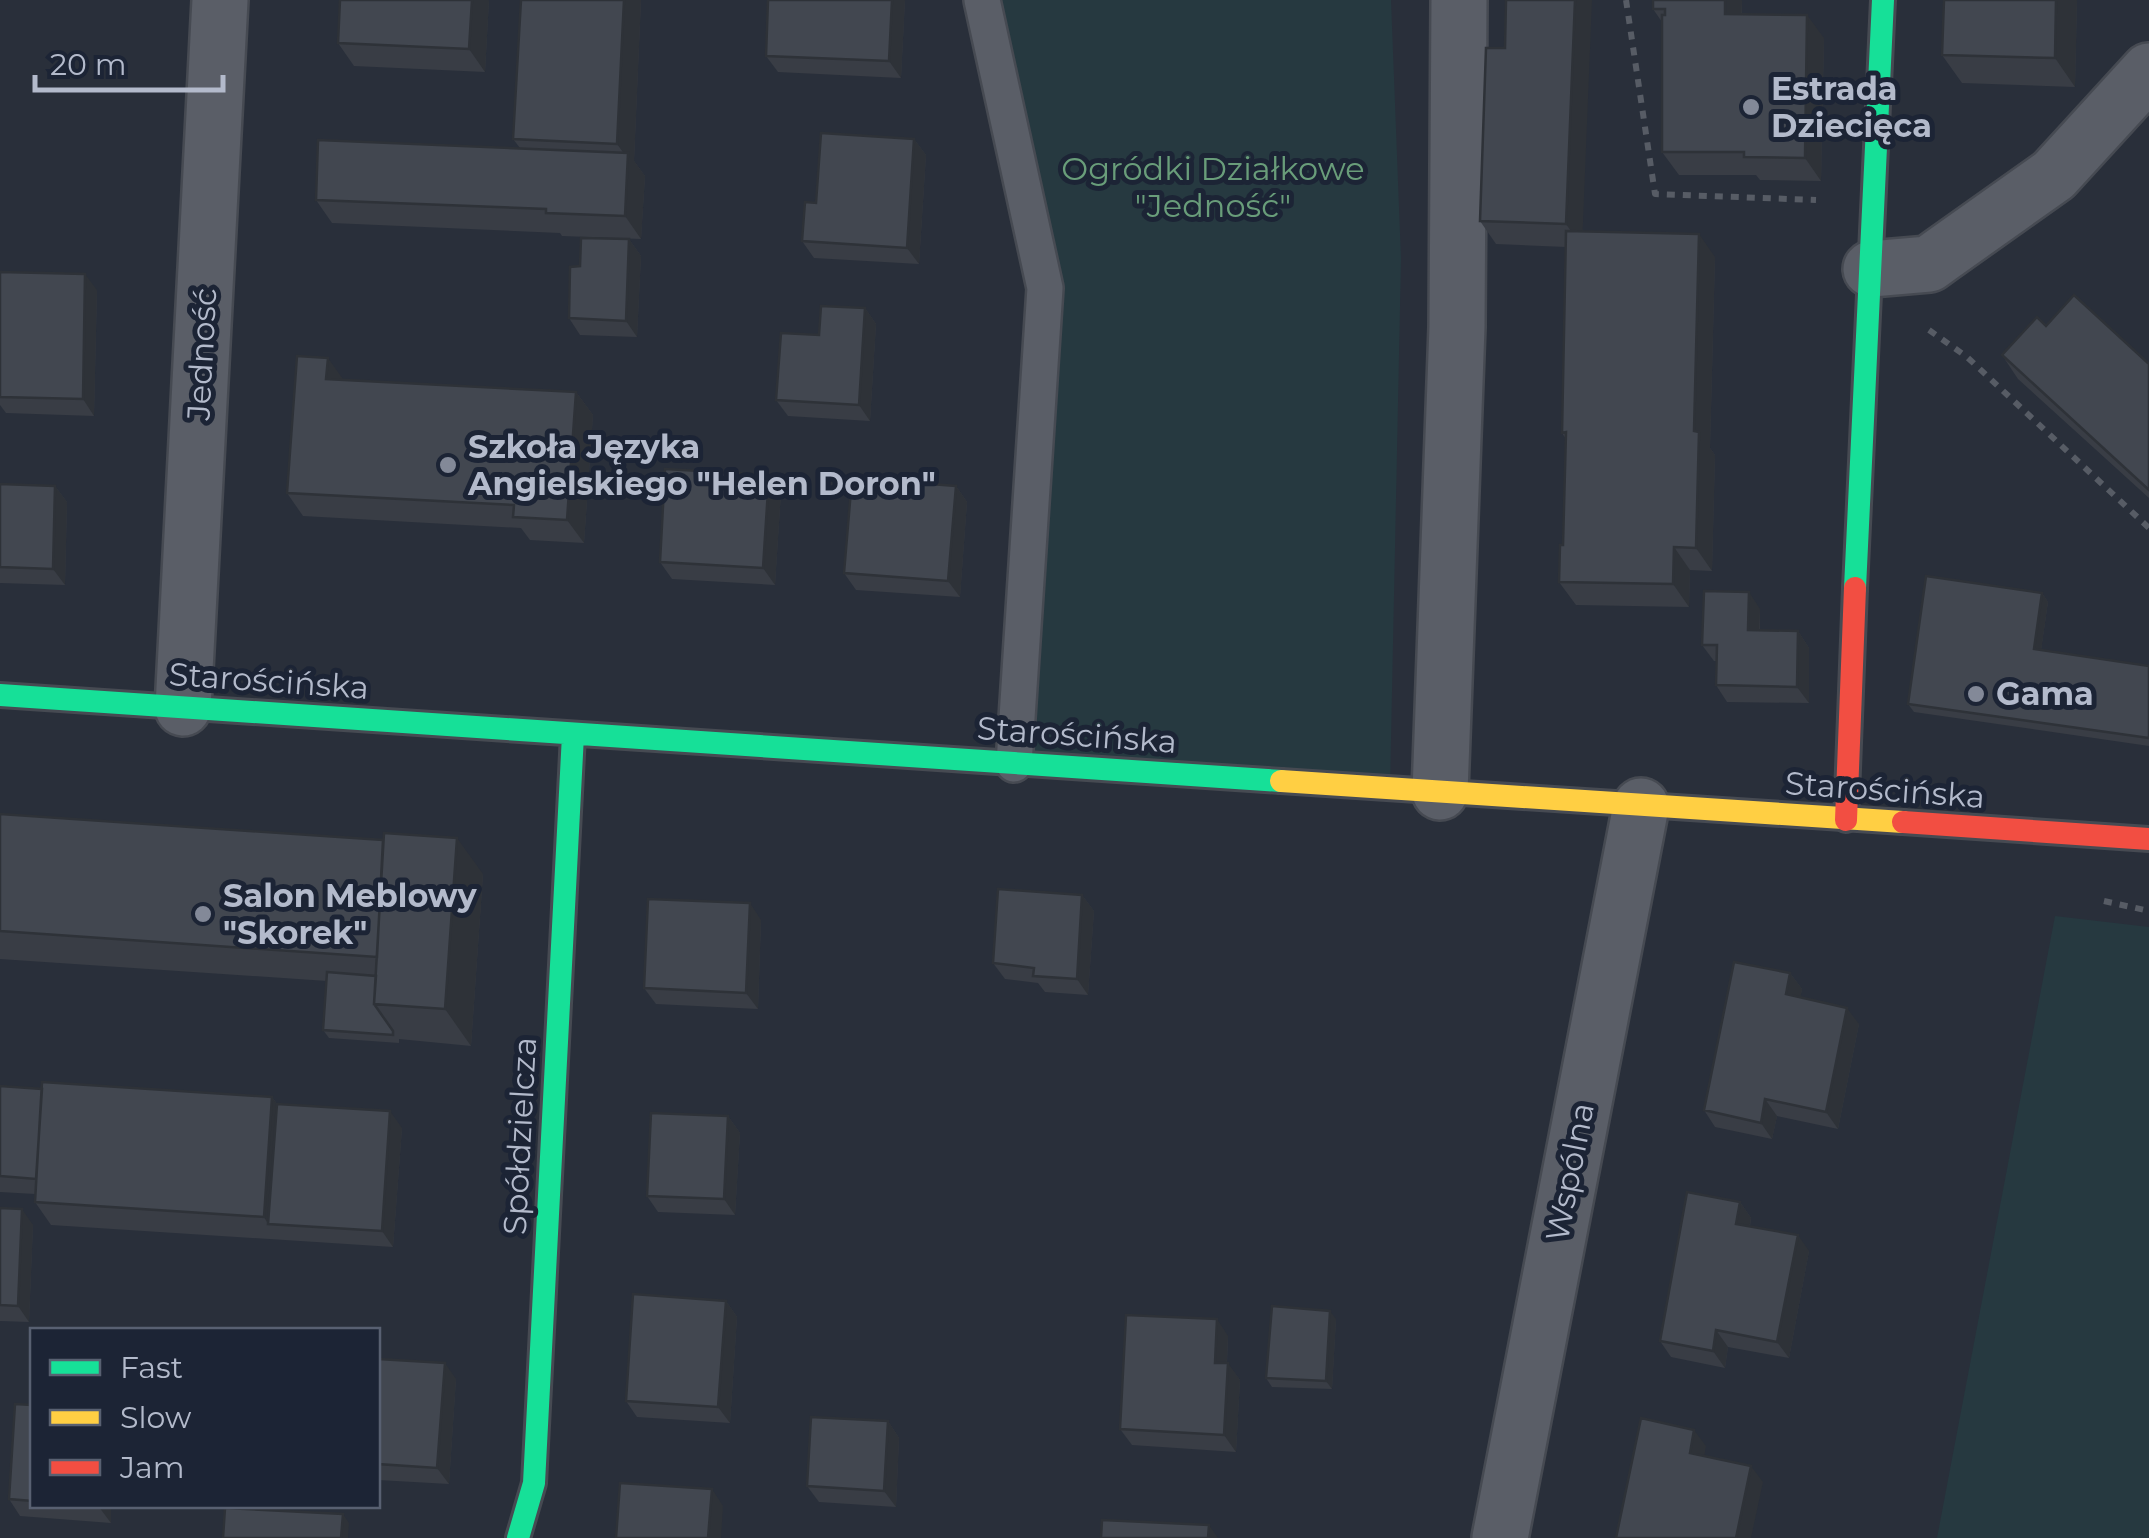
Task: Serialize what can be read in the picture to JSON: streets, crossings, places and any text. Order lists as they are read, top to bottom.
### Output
{
  "streets": {
    "street": [
      "Jedność",
      "Starościńska",
      "Spółdzielcza",
      "Wspólna"
    ]
  },
  "crossings": [
    ["Jedność", "Starościńska"],
    ["Starościńska", "Spółdzielcza"],
    ["Starościńska", "Wspólna"]
  ],
  "parks": ["Ogródki Działkowe \"Jedność\""],
  "places": [
    "Estrada Dziecięca",
    "Szkoła Języka Angielskiego \"Helen Doron\"",
    "Gama",
    "Salon Meblowy \"Skorek\""
  ],
  "legend": ["Fast", "Slow", "Jam"],
  "scale_bar": "20 m"
}
